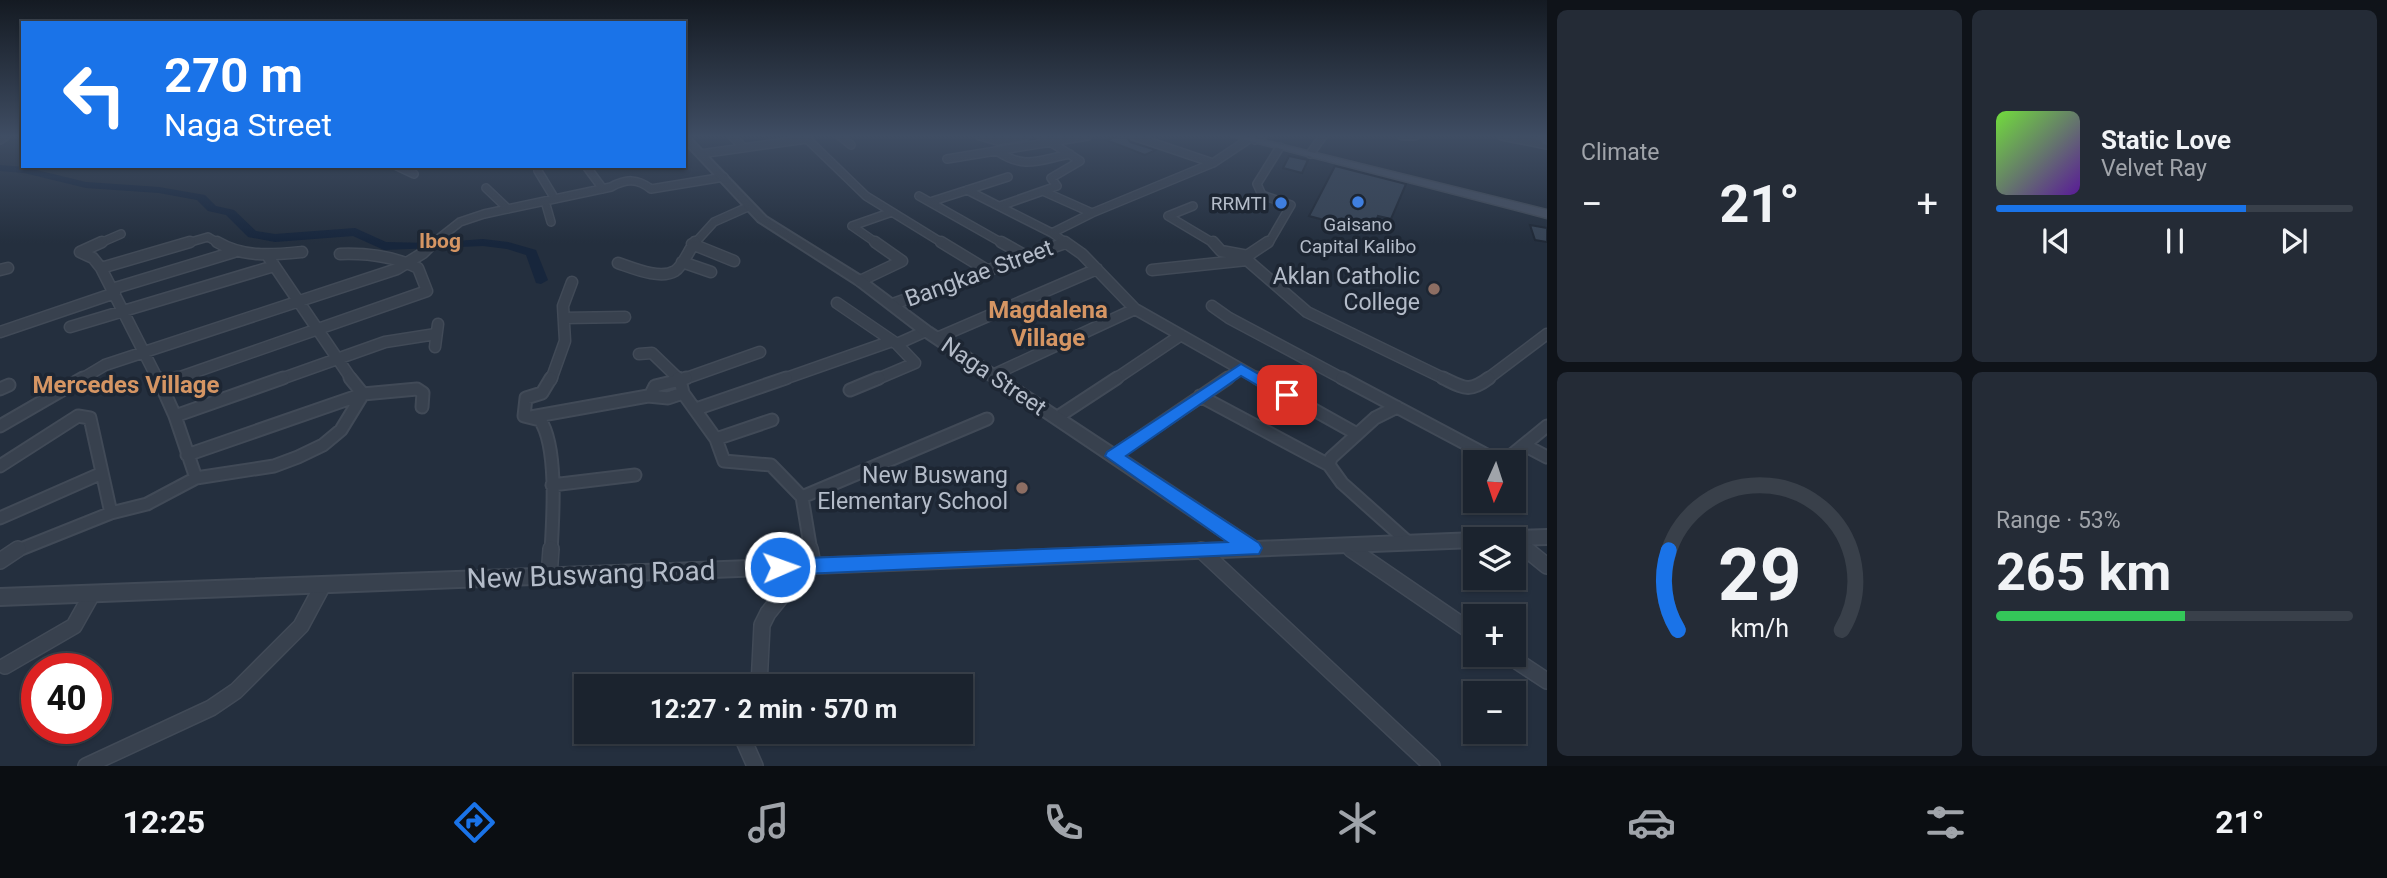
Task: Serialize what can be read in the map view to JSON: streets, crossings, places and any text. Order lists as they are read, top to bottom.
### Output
{
  "streets": {
    "street": ["Bangkae Street", "Naga Street", "New Buswang Road"]
  },
  "crossings": [
    ["Bangkae Street", "Naga Street"],
    ["Naga Street", "New Buswang Road"]
  ],
  "districts": ["Ibog", "Magdalena Village", "Mercedes Village"],
  "places": [
    "Gaisano Capital Kalibo",
    "RRMTI",
    "Aklan Catholic College",
    "New Buswang Elementary School"
  ],
  "north": "bottom",
  "page": {
    "tile": [
      "Climate",
      ["Range · 53%", "265 km"]
    ],
    "turn": ["270 m", "Naga Street"],
    "song": ["Static Love", "Velvet Ray"],
    "heat": ["−", "21°", "+"],
    "map_buttons": ["+", "−"],
    "limit": "40",
    "trip": "12:27 · 2 min · 570 m",
    "tabs": ["12:25", "21°"],
    "gauge": ["29", "km/h"]
  }
}
